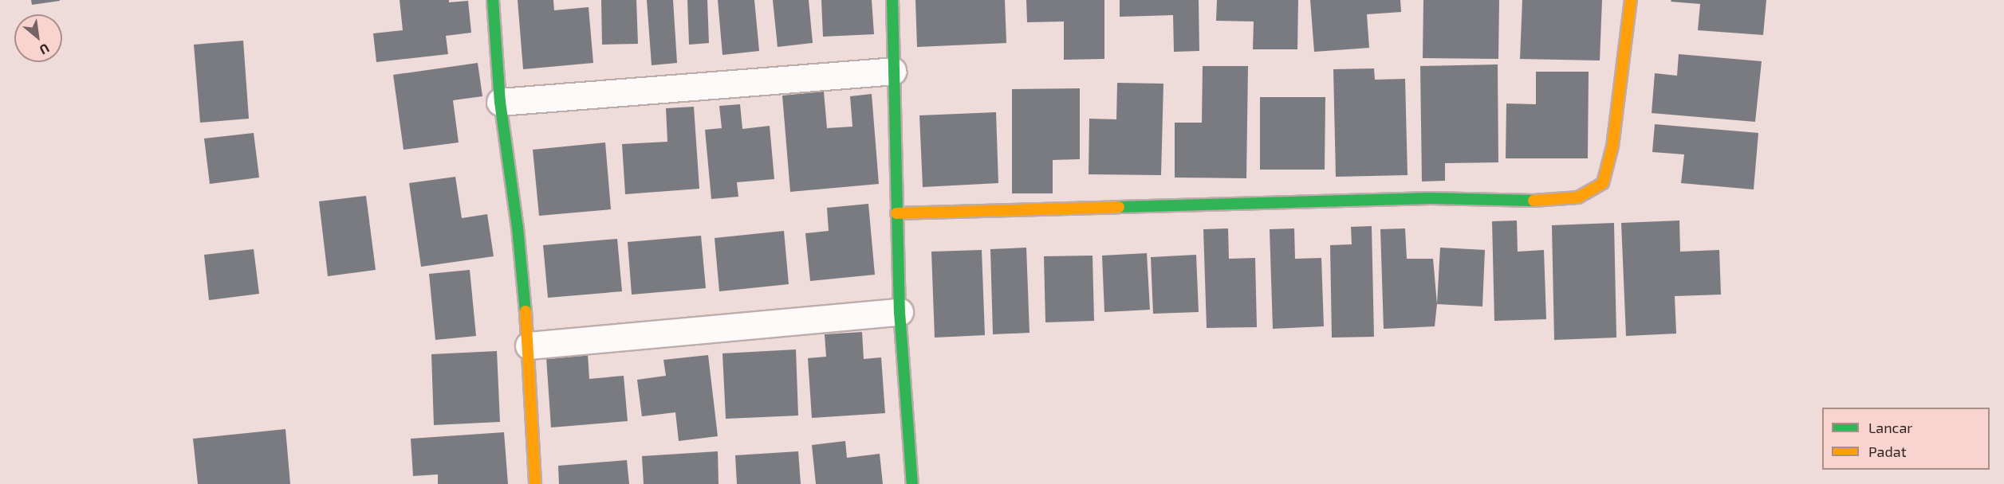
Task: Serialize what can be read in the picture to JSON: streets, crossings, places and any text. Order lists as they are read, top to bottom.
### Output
{
  "legend": ["Lancar", "Padat"],
  "north": "bottom right"
}
